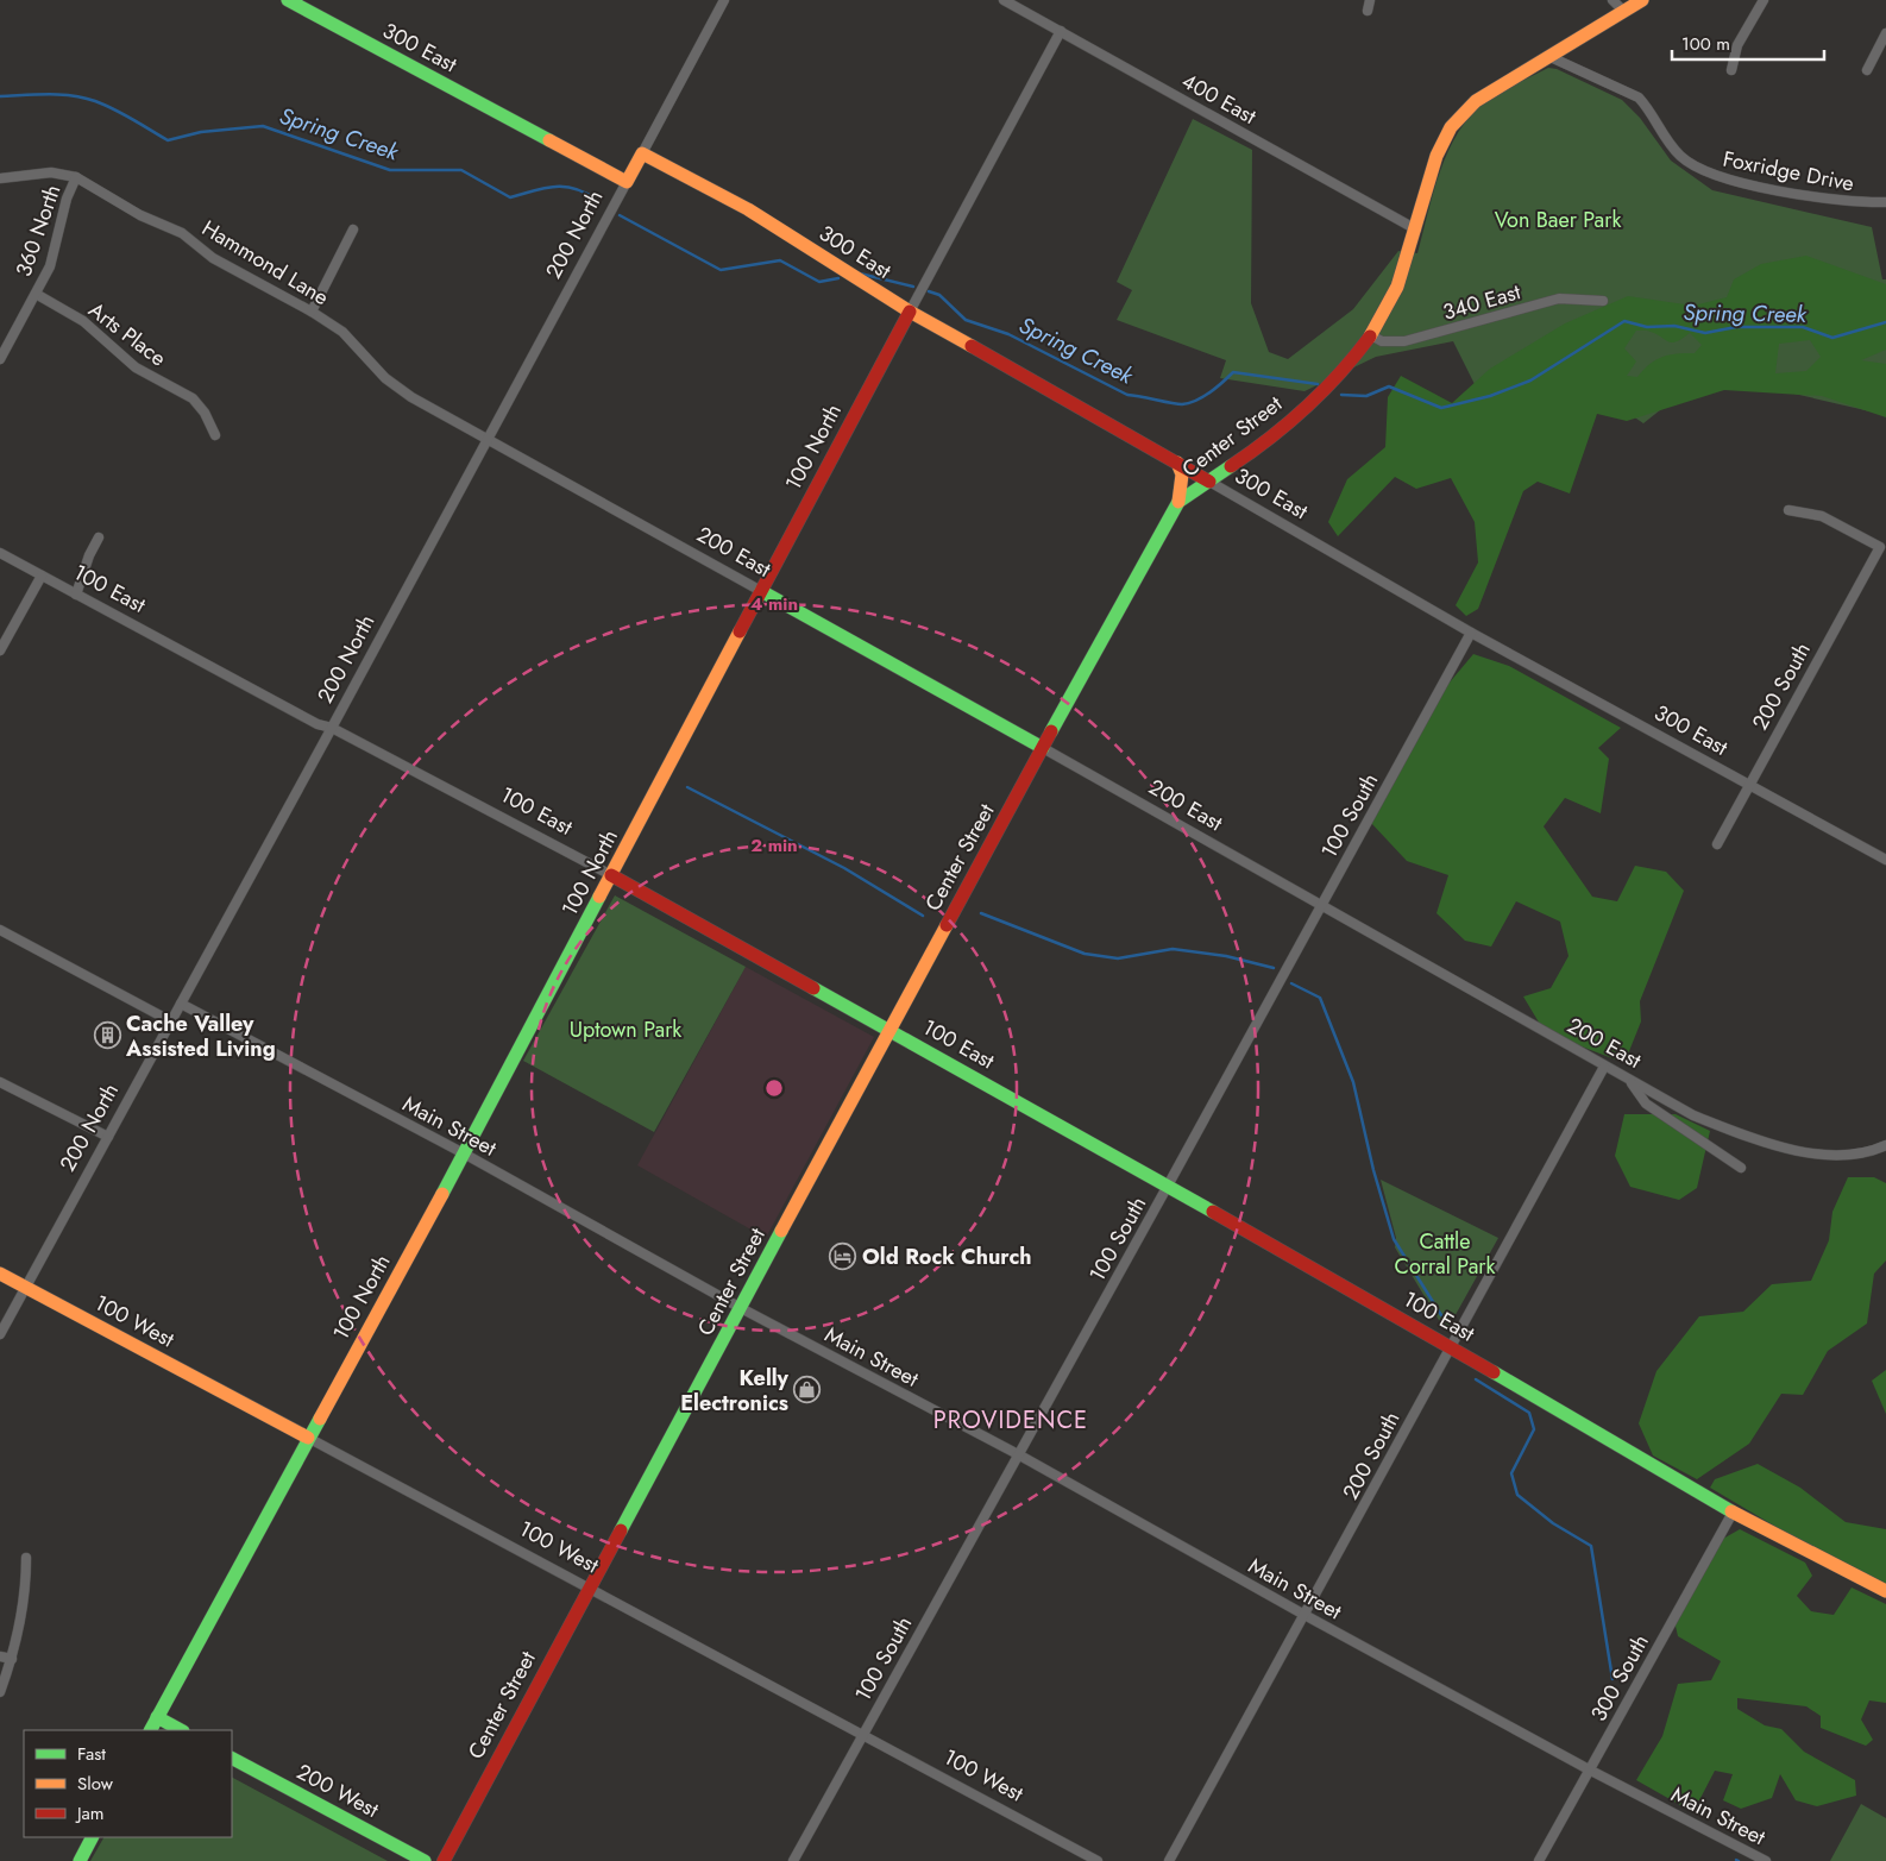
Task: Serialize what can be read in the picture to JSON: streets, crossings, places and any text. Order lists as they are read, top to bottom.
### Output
{
  "streets": {
    "street": [
      "300 East",
      "400 East",
      "Foxridge Drive",
      "360 North",
      "200 North",
      "Hammond Lane",
      "340 East",
      "Arts Place",
      "Center Street",
      "100 North",
      "200 East",
      "100 East",
      "200 South",
      "100 South",
      "Main Street",
      "100 West",
      "300 South",
      "200 West"
    ]
  },
  "crossings": [
    ["300 East", "200 North"],
    ["300 East", "Center Street"],
    ["300 East", "100 North"],
    ["300 East", "200 South"],
    ["300 East", "100 South"],
    ["400 East", "Center Street"],
    ["400 East", "100 North"],
    ["Foxridge Drive", "Center Street"],
    ["360 North", "Hammond Lane"],
    ["360 North", "Arts Place"],
    ["200 North", "Hammond Lane"],
    ["200 North", "200 East"],
    ["200 North", "100 East"],
    ["200 North", "Main Street"],
    ["200 North", "100 West"],
    ["Hammond Lane", "200 East"],
    ["340 East", "Center Street"],
    ["Center Street", "200 East"],
    ["Center Street", "100 East"],
    ["Center Street", "Main Street"],
    ["Center Street", "100 West"],
    ["100 North", "200 East"],
    ["100 North", "100 East"],
    ["100 North", "Main Street"],
    ["100 North", "100 West"],
    ["200 East", "200 South"],
    ["200 East", "100 South"],
    ["100 East", "200 South"],
    ["100 East", "100 South"],
    ["100 East", "300 South"],
    ["200 South", "Main Street"],
    ["100 South", "Main Street"],
    ["100 South", "100 West"],
    ["Main Street", "300 South"]
  ],
  "districts": ["PROVIDENCE"],
  "water": ["Spring Creek"],
  "parks": ["Von Baer Park", "Uptown Park", "Cattle Corral Park"],
  "places": {
    "building": ["Cache Valley Assisted Living"],
    "hotel": ["Old Rock Church"],
    "shop": ["Kelly Electronics"]
  },
  "legend": ["Fast", "Slow", "Jam"],
  "scale_bar": "100 m",
  "rings": ["4 min", "2 min"]
}
